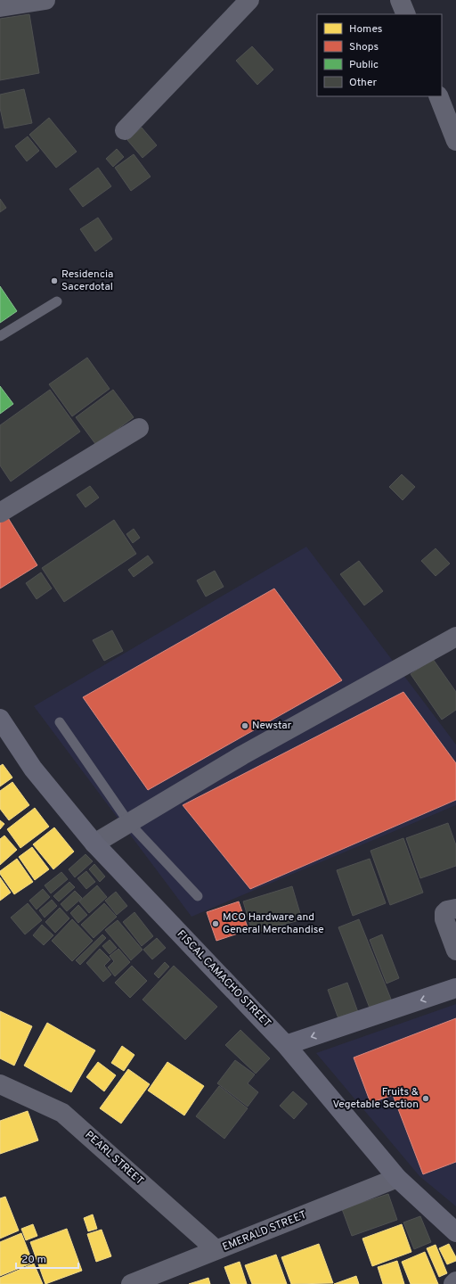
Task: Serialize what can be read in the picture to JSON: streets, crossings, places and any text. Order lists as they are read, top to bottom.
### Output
{
  "streets": {
    "street": ["FISCAL CAMACHO STREET", "PEARL STREET", "EMERALD STREET"]
  },
  "crossings": [
    ["FISCAL CAMACHO STREET", "EMERALD STREET"],
    ["PEARL STREET", "EMERALD STREET"]
  ],
  "places": [
    "Residencia Sacerdotal",
    "Newstar",
    "MCO Hardware and General Merchandise",
    "Fruits & Vegetable Section"
  ],
  "legend": [
    "Homes",
    "Shops",
    "Public",
    "Other"
  ],
  "scale_bar": "20 m"
}
